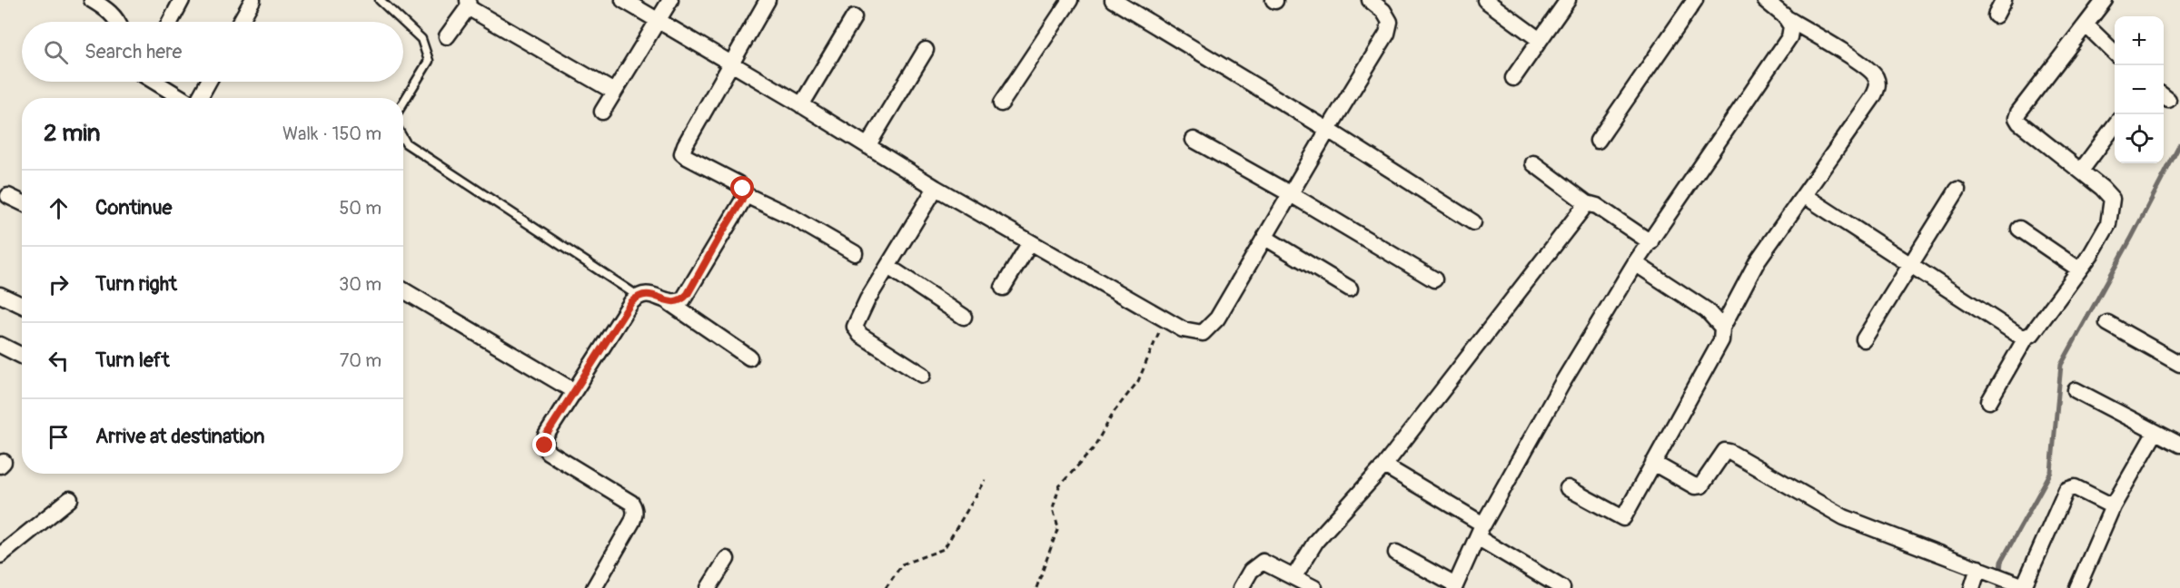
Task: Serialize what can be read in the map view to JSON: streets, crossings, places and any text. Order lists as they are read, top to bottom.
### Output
{
  "page": {
    "map_buttons": ["+", "−"],
    "search": "Search here",
    "heading": ["2 min", "Walk · 150 m"],
    "list": [
      ["Continue", "50 m"],
      ["Turn right", "30 m"],
      ["Turn left", "70 m"],
      "Arrive at destination"
    ]
  }
}
